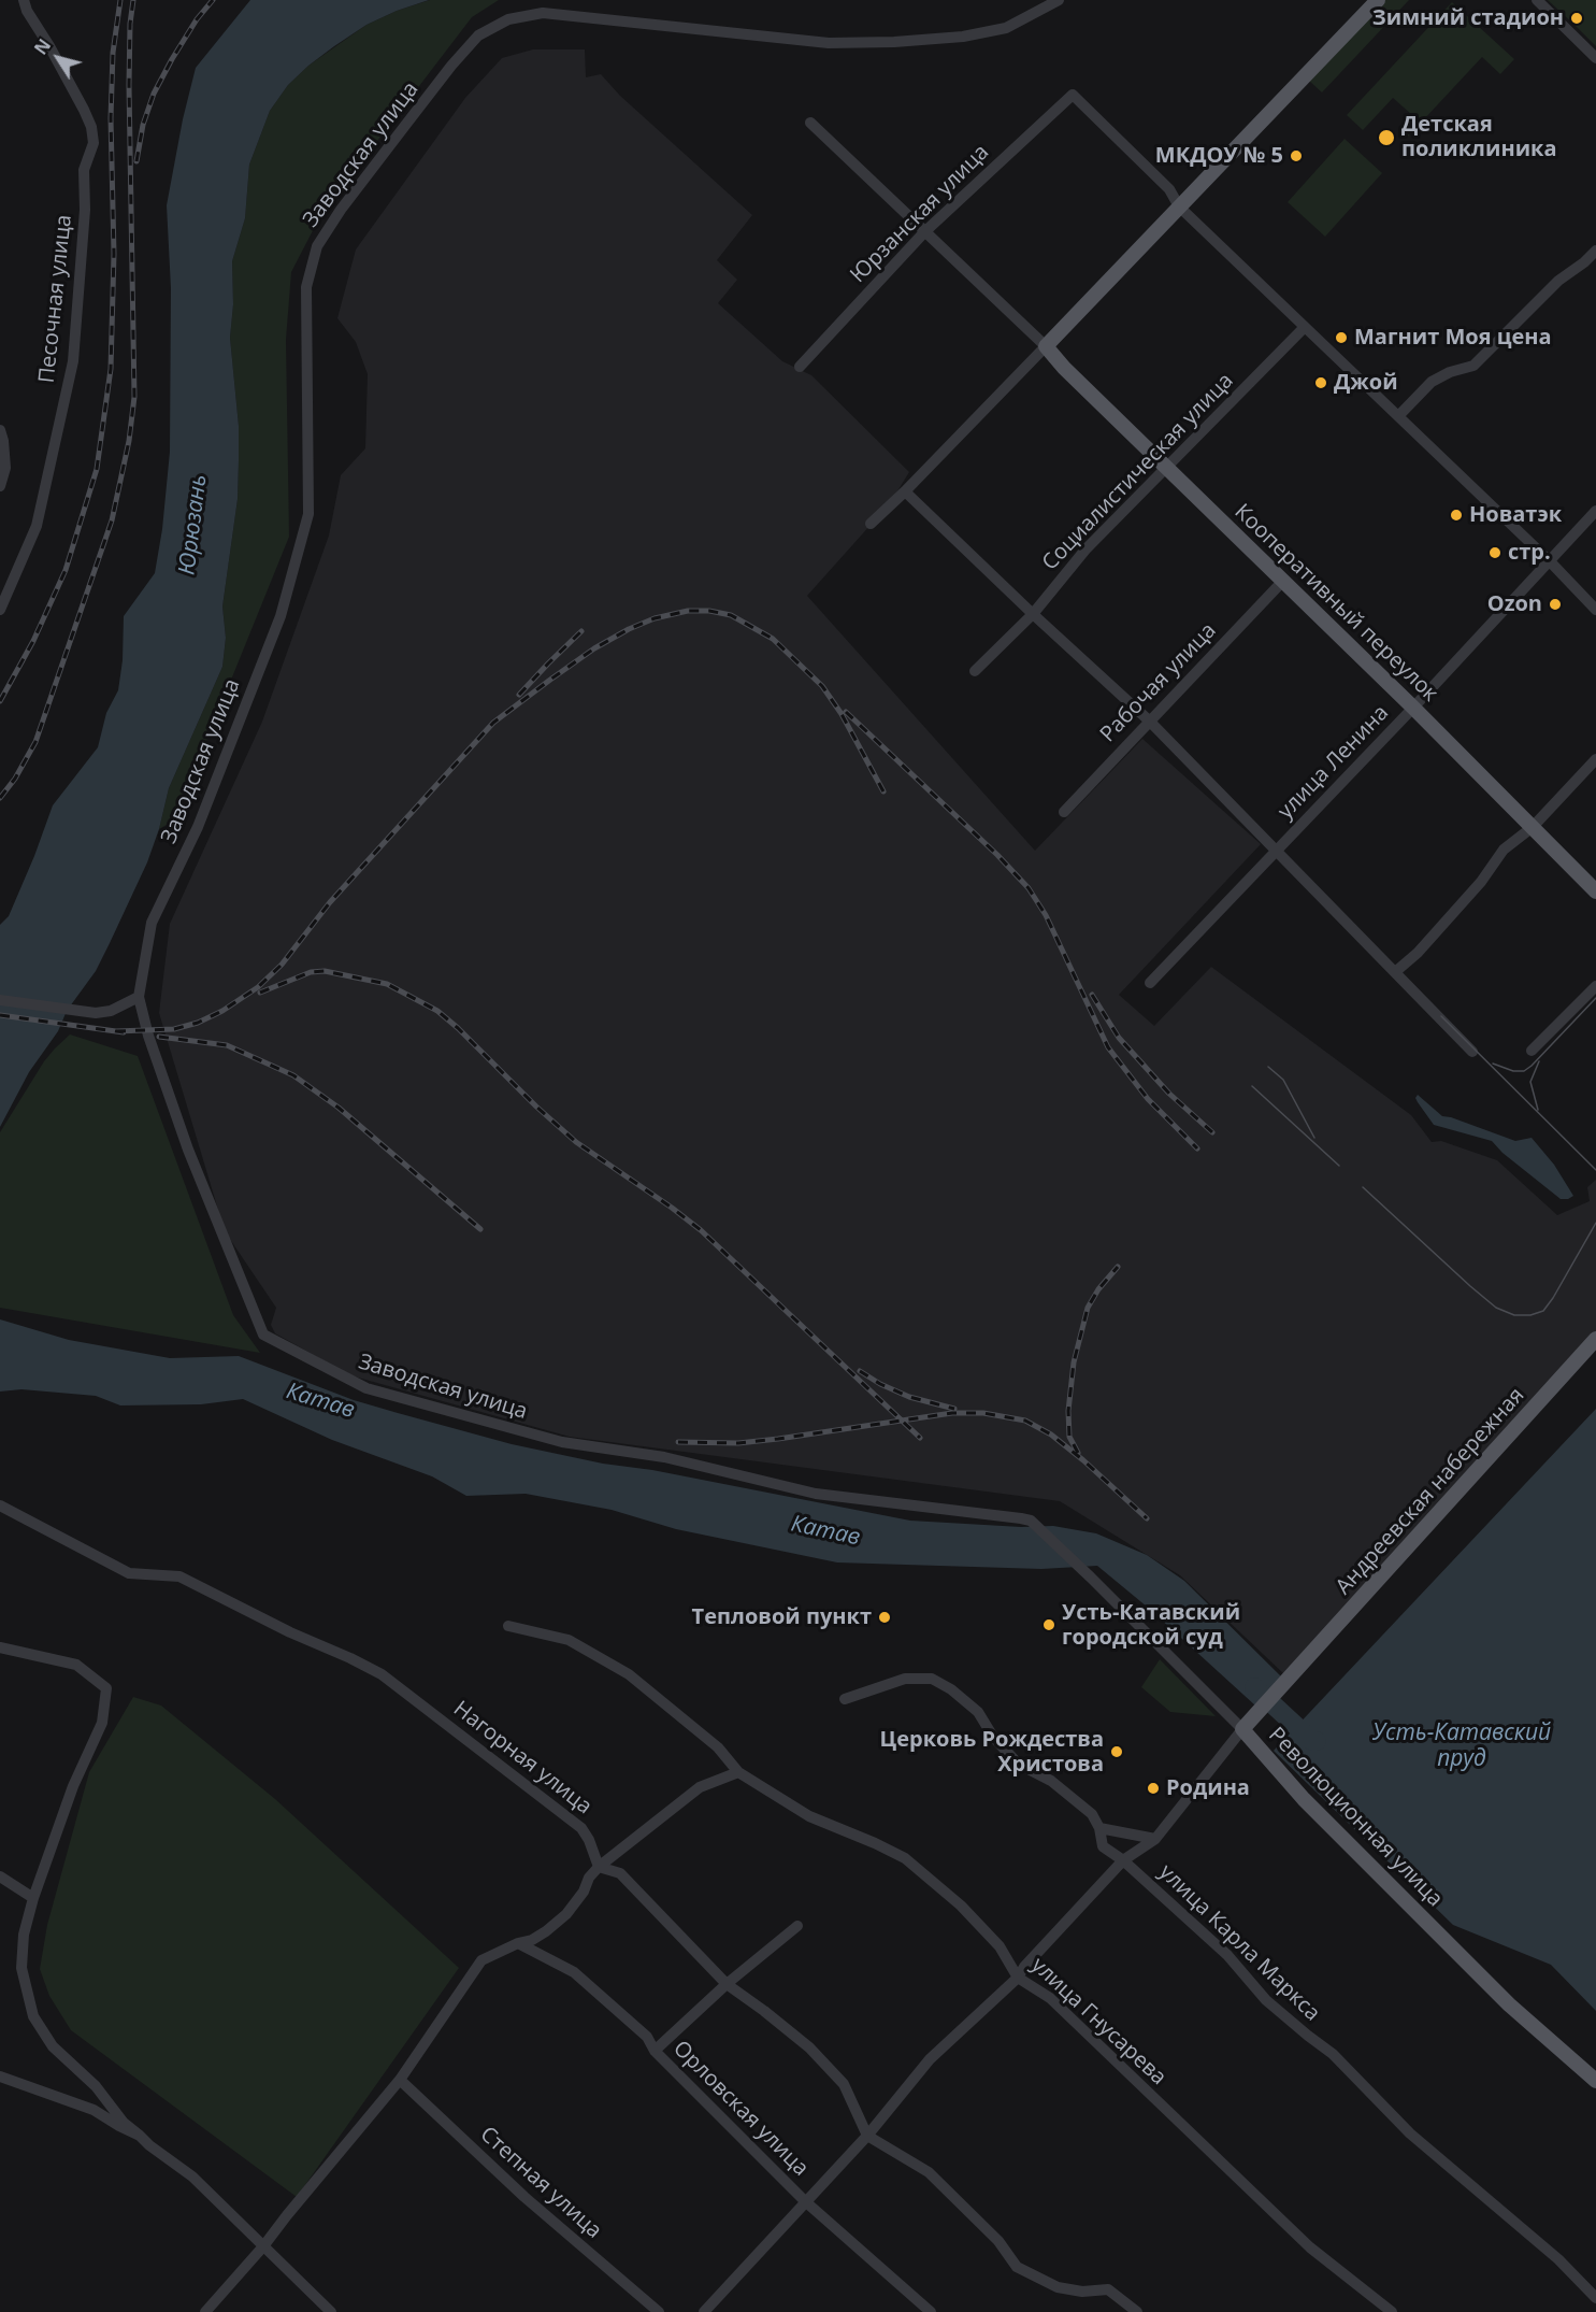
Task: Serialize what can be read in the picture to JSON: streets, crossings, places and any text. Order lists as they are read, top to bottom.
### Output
{
  "streets": {
    "main road": ["Кооперативный переулок", "Андреевская набережная", "Революционная улица"],
    "street": [
      "Заводская улица",
      "Юрзанская улица",
      "Песочная улица",
      "Социалистическая улица",
      "Рабочая улица",
      "улица Ленина",
      "Нагорная улица",
      "улица Карла Маркса",
      "улица Гнусарева",
      "Орловская улица",
      "Степная улица"
    ]
  },
  "crossings": [
    ["Заводская улица", "Революционная улица"],
    ["Социалистическая улица", "Кооперативный переулок"],
    ["Кооперативный переулок", "Рабочая улица"],
    ["Кооперативный переулок", "улица Ленина"],
    ["Андреевская набережная", "Революционная улица"]
  ],
  "water": ["Юрюзань", "Катав", "Усть-Катавский пруд"],
  "places": [
    "Зимний стадион",
    "Детская поликлиника",
    "МКДОУ № 5",
    "Магнит Моя цена",
    "Джой",
    "Новатэк",
    "стр.",
    "Ozon",
    "Тепловой пункт",
    "Усть-Катавский городской суд",
    "Церковь Рождества Христова",
    "Родина"
  ],
  "north": "top left"
}
